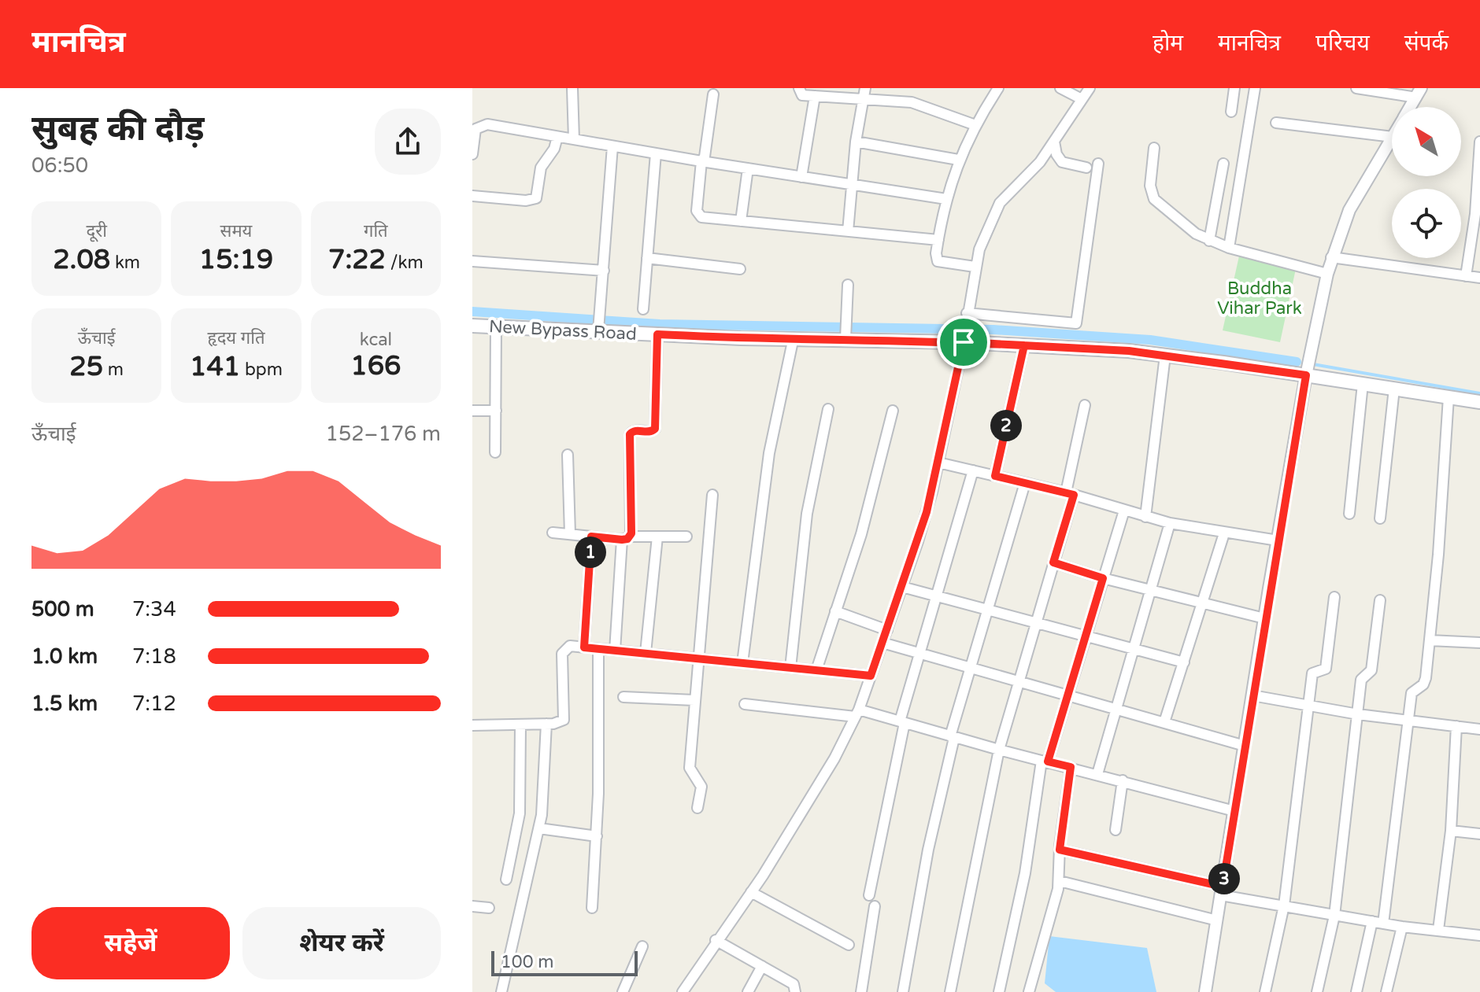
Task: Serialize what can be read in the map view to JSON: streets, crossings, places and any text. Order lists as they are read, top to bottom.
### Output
{
  "streets": {
    "main road": ["New Bypass Road"]
  },
  "parks": ["Buddha Vihar Park"],
  "scale_bar": "100 m",
  "north": "top left",
  "page": {
    "header": "मानचित्र",
    "nav": [
      "होम",
      "मानचित्र",
      "परिचय",
      "संपर्क"
    ],
    "heading": ["सुबह की दौड़", "06:50"],
    "stats": [
      ["दूरी", "2.08 km"],
      ["समय", "15:19"],
      ["गति", "7:22 /km"],
      ["ऊँचाई", "25 m"],
      ["हृदय गति", "141 bpm"],
      ["kcal", "166"]
    ],
    "chart": ["ऊँचाई", "152–176 m"],
    "pins": ["2", "1", "3"],
    "list": [
      {
        "name": "500 m",
        "note": "7:34"
      },
      {
        "name": "1.0 km",
        "note": "7:18"
      },
      {
        "name": "1.5 km",
        "note": "7:12"
      }
    ],
    "buttons": ["सहेजें", "शेयर करें"],
    "scale": "100 m"
  }
}
